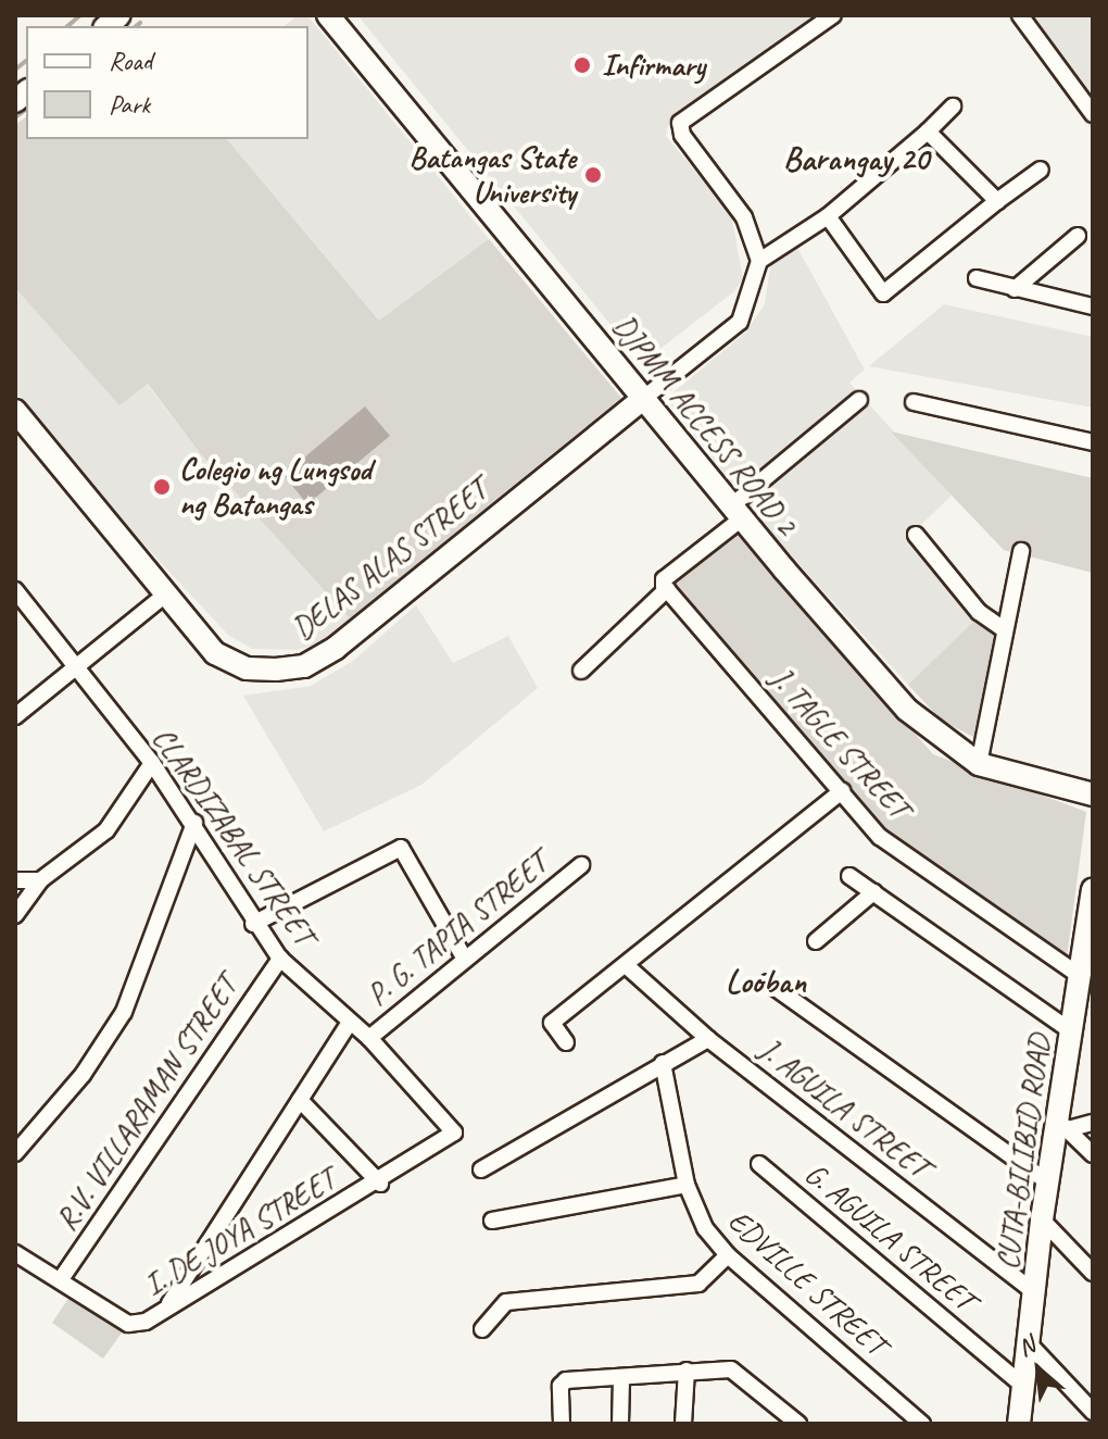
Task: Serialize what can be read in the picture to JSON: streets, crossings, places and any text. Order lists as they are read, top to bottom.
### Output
{
  "streets": {
    "street": [
      "DJPMM ACCESS ROAD 2",
      "DELAS ALAS STREET",
      "J. TAGLE STREET",
      "CLARDIZABAL STREET",
      "P. G. TAPIA STREET",
      "R.V. VILLARAMAN STREET",
      "J. AGUILA STREET",
      "CUTA-BILIBID ROAD",
      "I. DE JOYA STREET",
      "G. AGUILA STREET",
      "EDVILLE STREET"
    ]
  },
  "crossings": [
    ["DJPMM ACCESS ROAD 2", "DELAS ALAS STREET"],
    ["J. TAGLE STREET", "CUTA-BILIBID ROAD"],
    ["CLARDIZABAL STREET", "P. G. TAPIA STREET"],
    ["CLARDIZABAL STREET", "R.V. VILLARAMAN STREET"],
    ["CLARDIZABAL STREET", "I. DE JOYA STREET"],
    ["R.V. VILLARAMAN STREET", "I. DE JOYA STREET"],
    ["J. AGUILA STREET", "CUTA-BILIBID ROAD"],
    ["CUTA-BILIBID ROAD", "G. AGUILA STREET"]
  ],
  "districts": ["Barangay 20", "Looban"],
  "places": ["Infirmary", "Batangas State University", "Colegio ng Lungsod ng Batangas"],
  "legend": ["Road", "Park"],
  "north": "top left"
}
